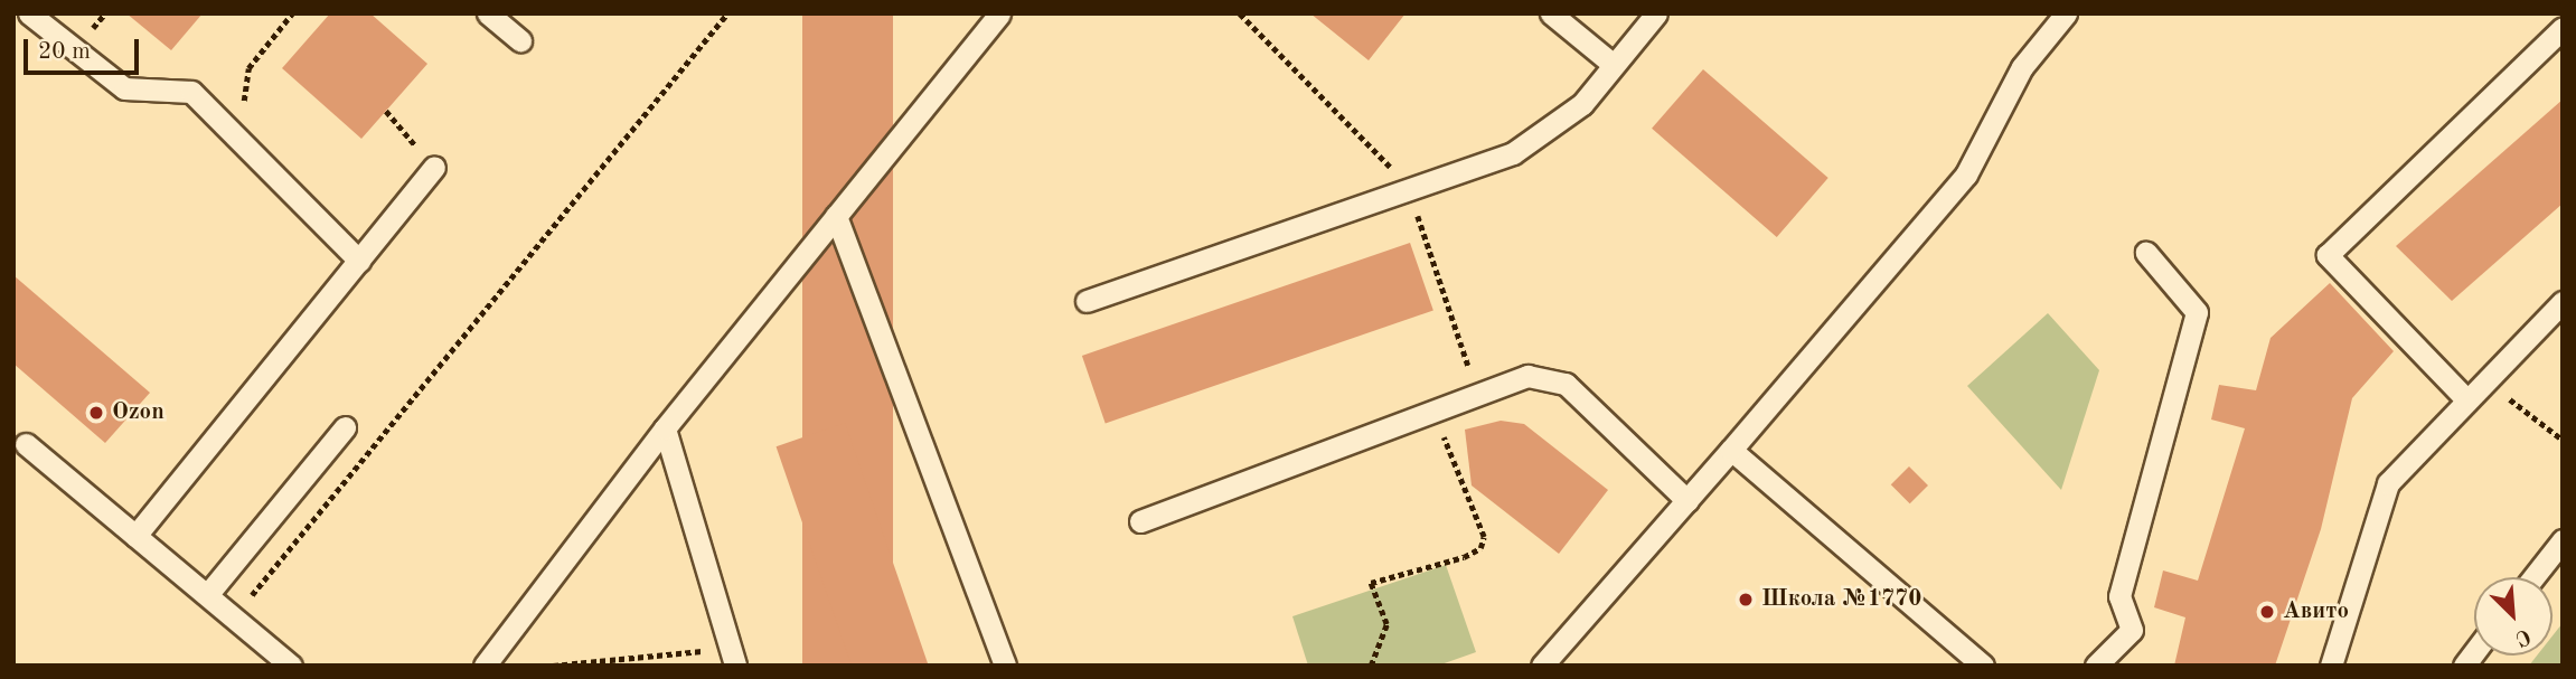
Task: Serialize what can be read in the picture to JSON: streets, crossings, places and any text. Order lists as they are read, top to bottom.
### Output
{
  "places": ["Ozon", "Школа №1770", "Авито"],
  "scale_bar": "20 m",
  "north": "bottom right"
}
